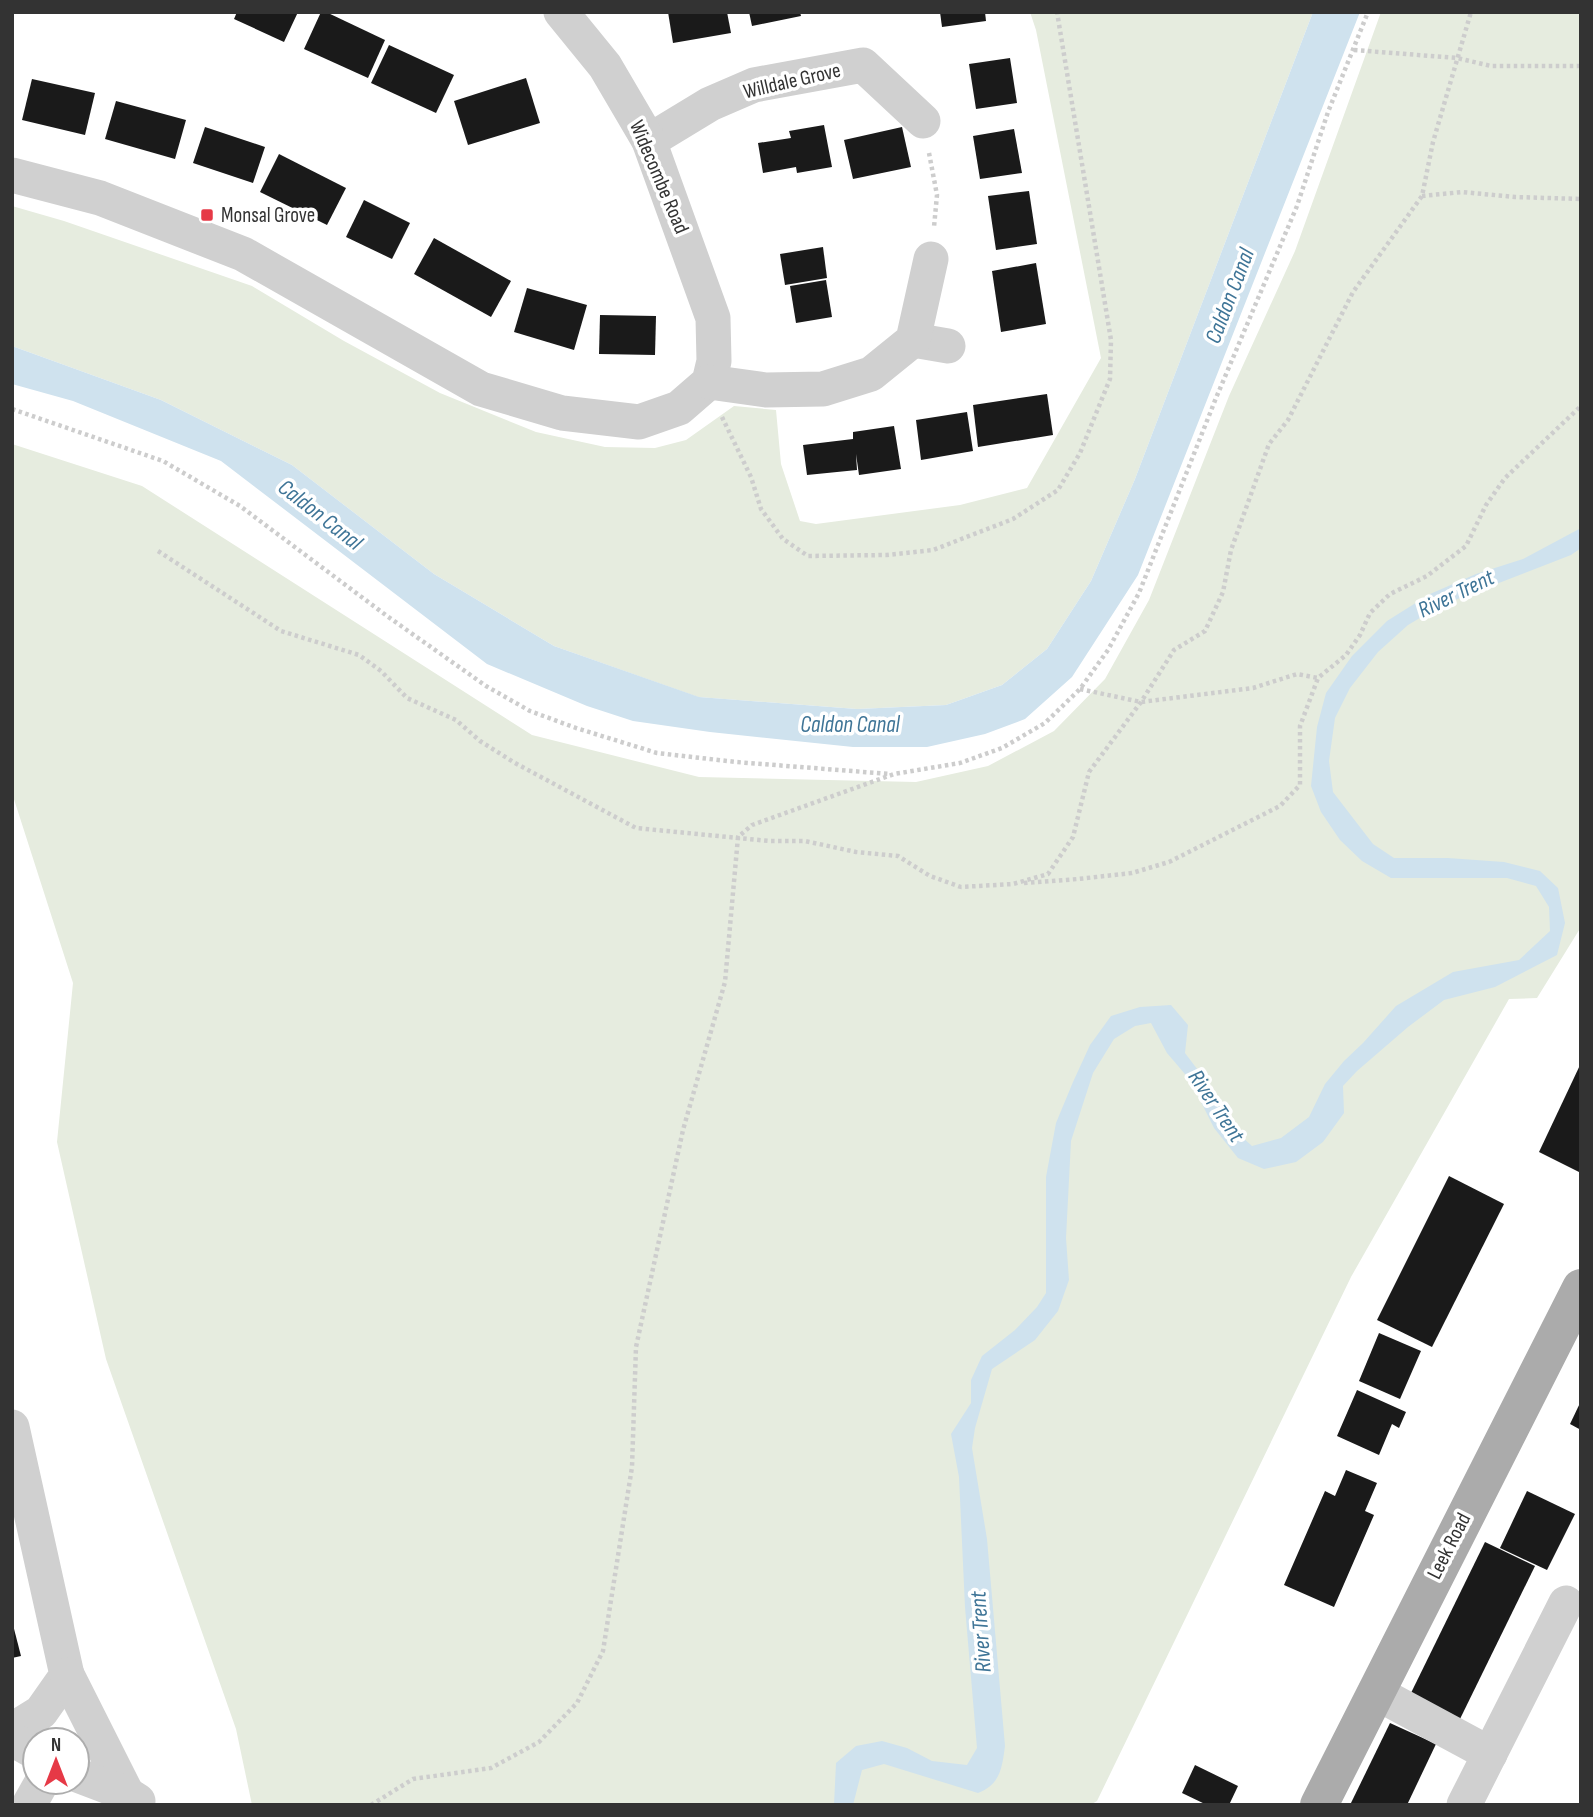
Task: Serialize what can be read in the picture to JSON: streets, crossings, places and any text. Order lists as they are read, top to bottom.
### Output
{
  "streets": {
    "main road": ["Leek Road"],
    "street": ["Willdale Grove", "Widecombe Road"]
  },
  "crossings": [
    ["Willdale Grove", "Widecombe Road"]
  ],
  "water": ["Caldon Canal", "River Trent"],
  "places": {
    "transit": ["Monsal Grove"]
  },
  "north": "top"
}
